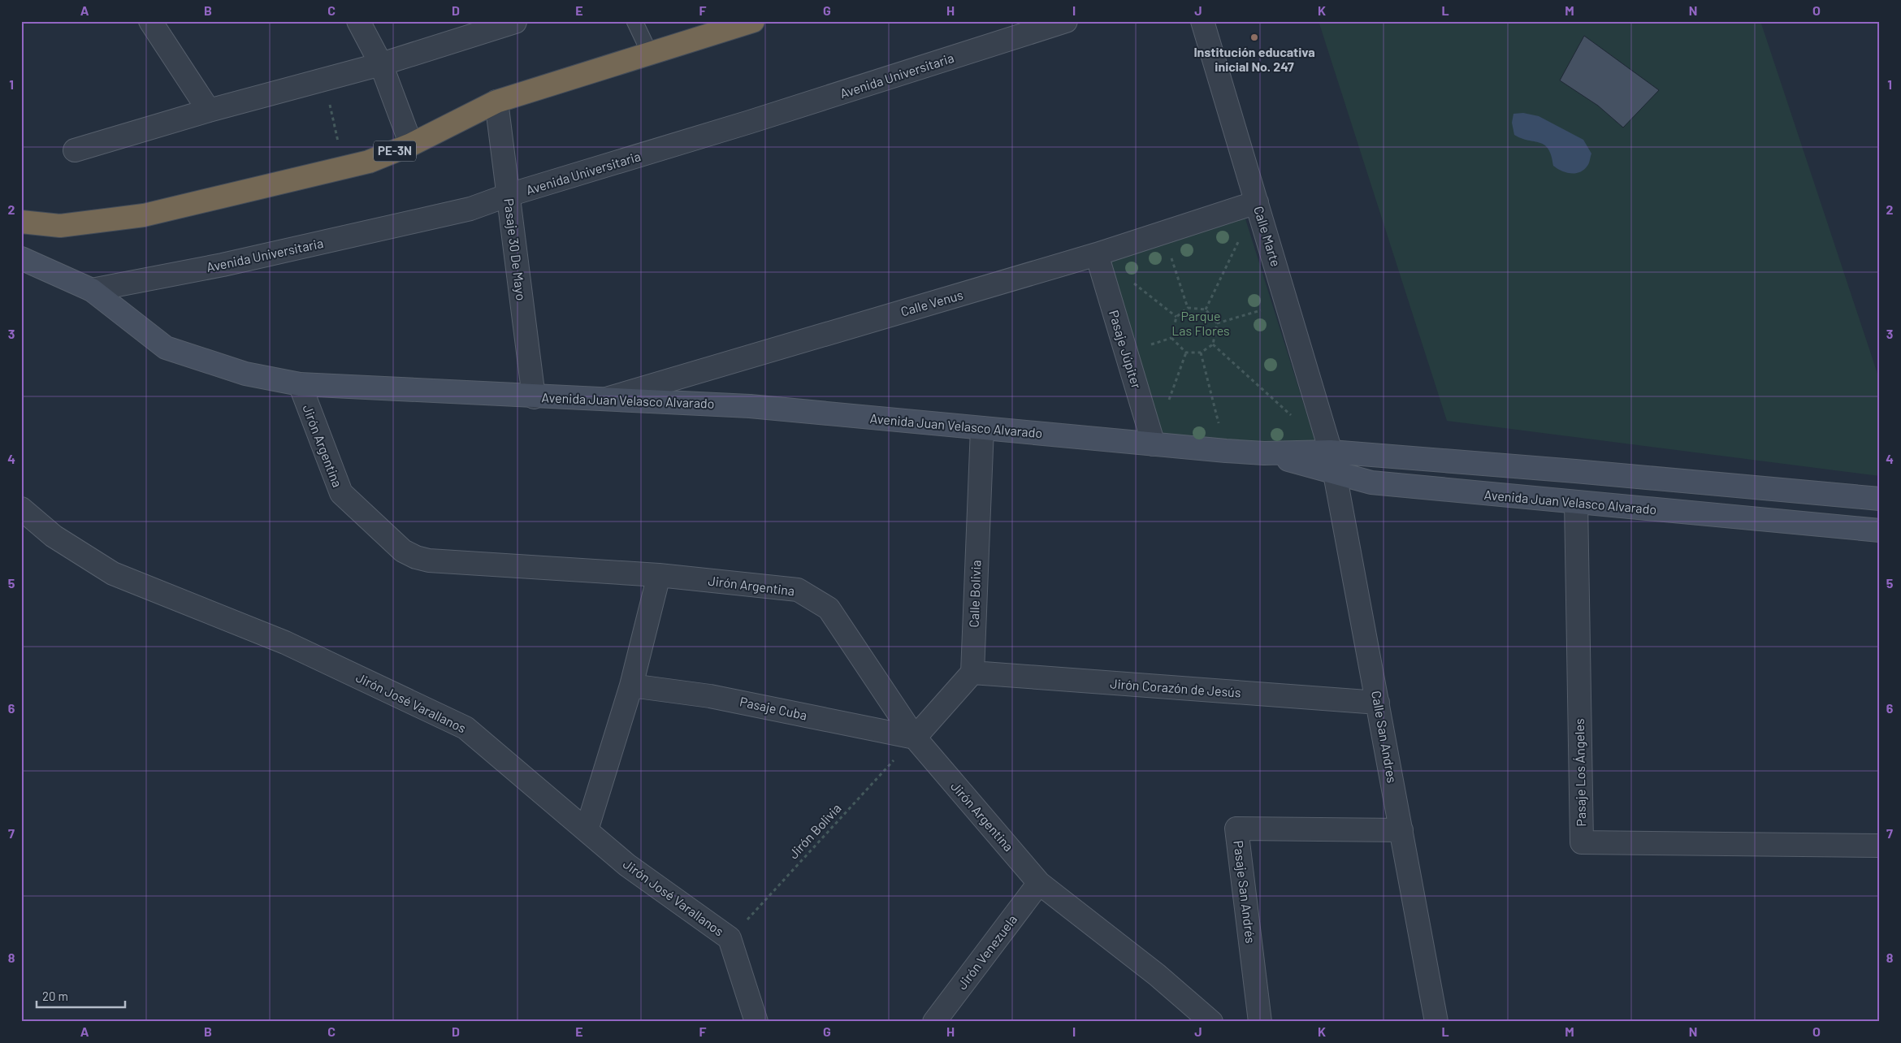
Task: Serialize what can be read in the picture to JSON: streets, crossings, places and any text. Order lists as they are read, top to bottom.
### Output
{
  "streets": {
    "highway": ["PE-3N"],
    "street": [
      "Avenida Universitaria",
      "Calle Marte",
      "Pasaje 30 De Mayo",
      "Calle Venus",
      "Pasaje Júpiter",
      "Avenida Juan Velasco Alvarado",
      "Jirón Argentina",
      "Calle Bolivia",
      "Jirón Corazón de Jesús",
      "Jirón José Varallanos",
      "Pasaje Cuba",
      "Calle San Andres",
      "Pasaje Los Ángeles",
      "Pasaje San Andrés",
      "Jirón Venezuela"
    ],
    "path": ["Jirón Bolivia"]
  },
  "crossings": [
    ["Avenida Universitaria", "Pasaje 30 De Mayo"],
    ["Avenida Universitaria", "Avenida Juan Velasco Alvarado"],
    ["PE-3N", "Pasaje 30 De Mayo"],
    ["Calle Marte", "Calle Venus"],
    ["Calle Marte", "Avenida Juan Velasco Alvarado"],
    ["Calle Marte", "Calle San Andres"],
    ["Pasaje 30 De Mayo", "Avenida Juan Velasco Alvarado"],
    ["Calle Venus", "Pasaje Júpiter"],
    ["Calle Venus", "Avenida Juan Velasco Alvarado"],
    ["Pasaje Júpiter", "Avenida Juan Velasco Alvarado"],
    ["Avenida Juan Velasco Alvarado", "Jirón Argentina"],
    ["Avenida Juan Velasco Alvarado", "Calle Bolivia"],
    ["Avenida Juan Velasco Alvarado", "Calle San Andres"],
    ["Avenida Juan Velasco Alvarado", "Pasaje Los Ángeles"],
    ["Jirón Argentina", "Pasaje Cuba"],
    ["Jirón Argentina", "Jirón Bolivia"],
    ["Jirón Argentina", "Jirón Venezuela"],
    ["Calle Bolivia", "Jirón Corazón de Jesús"],
    ["Jirón Corazón de Jesús", "Calle San Andres"],
    ["Jirón José Varallanos", "Jirón Bolivia"],
    ["Pasaje Cuba", "Jirón Bolivia"],
    ["Calle San Andres", "Pasaje San Andrés"]
  ],
  "parks": ["Parque Las Flores"],
  "places": ["Institución educativa inicial No. 247"],
  "scale_bar": "20 m",
  "grid": {
    "columns": [
      "A",
      "B",
      "C",
      "D",
      "E",
      "F",
      "G",
      "H",
      "I",
      "J",
      "K",
      "L",
      "M",
      "N",
      "O"
    ],
    "rows": [
      "1",
      "2",
      "3",
      "4",
      "5",
      "6",
      "7",
      "8"
    ]
  }
}
